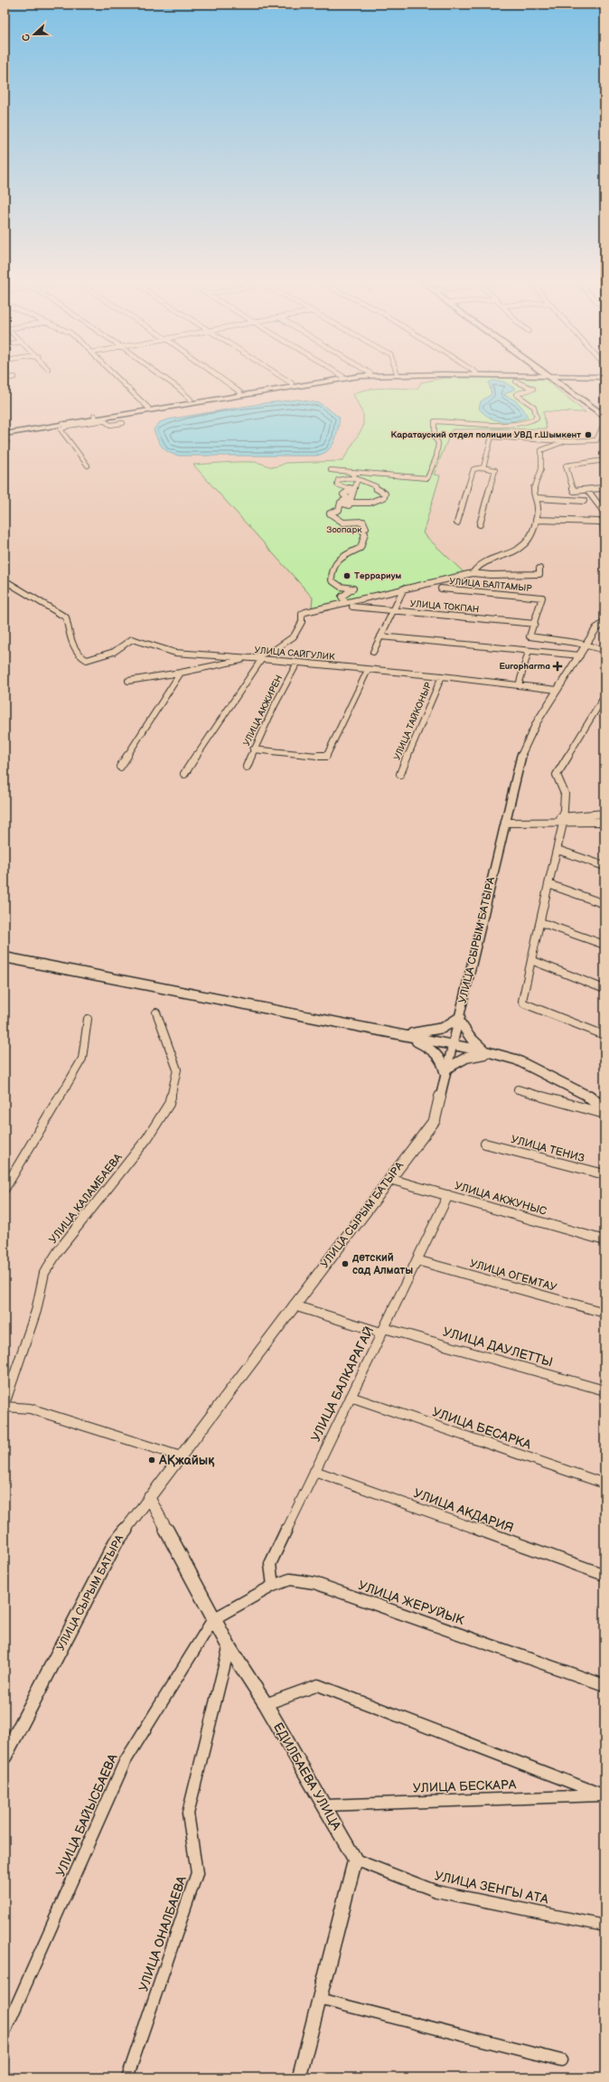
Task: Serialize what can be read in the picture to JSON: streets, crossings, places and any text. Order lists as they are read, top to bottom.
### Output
{
  "streets": {
    "street": [
      "УЛИЦА БАЛТАМЫР",
      "УЛИЦА ТОКПАН",
      "УЛИЦА САЙГУЛИК",
      "УЛИЦА АКЖИРЕН",
      "УЛИЦА ТАЙКОНЫР",
      "УЛИЦА СЫРЫМ БАТЫРА",
      "УЛИЦА ТЕНИЗ",
      "УЛИЦА КАЛАМБАЕВА",
      "УЛИЦА АКЖУНЫС",
      "УЛИЦА ОГЕМТАУ",
      "УЛИЦА ДАУЛЕТТЫ",
      "УЛИЦА БАЛКАРАГАЙ",
      "УЛИЦА БЕСАРКА",
      "УЛИЦА АКДАРИЯ",
      "УЛИЦА ЖЕРУЙЫК",
      "ЕДИЛБАЕВА УЛИЦА",
      "УЛИЦА БЕСКАРА",
      "УЛИЦА БАЙЫСБАЕВА",
      "УЛИЦА ЗЕНГЫ АТА",
      "УЛИЦА ОНАЛБАЕВА"
    ]
  },
  "crossings": [
    ["УЛИЦА БАЛТАМЫР", "УЛИЦА ТОКПАН"],
    ["УЛИЦА БАЛТАМЫР", "УЛИЦА СЫРЫМ БАТЫРА"],
    ["УЛИЦА САЙГУЛИК", "УЛИЦА АКЖИРЕН"],
    ["УЛИЦА САЙГУЛИК", "УЛИЦА ТАЙКОНЫР"],
    ["УЛИЦА САЙГУЛИК", "УЛИЦА СЫРЫМ БАТЫРА"],
    ["УЛИЦА СЫРЫМ БАТЫРА", "УЛИЦА АКЖУНЫС"],
    ["УЛИЦА СЫРЫМ БАТЫРА", "УЛИЦА ДАУЛЕТТЫ"],
    ["УЛИЦА СЫРЫМ БАТЫРА", "ЕДИЛБАЕВА УЛИЦА"],
    ["УЛИЦА АКЖУНЫС", "УЛИЦА БАЛКАРАГАЙ"],
    ["УЛИЦА ОГЕМТАУ", "УЛИЦА БАЛКАРАГАЙ"],
    ["УЛИЦА ДАУЛЕТТЫ", "УЛИЦА БАЛКАРАГАЙ"],
    ["УЛИЦА БАЛКАРАГАЙ", "УЛИЦА БЕСАРКА"],
    ["УЛИЦА БАЛКАРАГАЙ", "УЛИЦА АКДАРИЯ"],
    ["УЛИЦА БАЛКАРАГАЙ", "УЛИЦА ЖЕРУЙЫК"],
    ["УЛИЦА ЖЕРУЙЫК", "ЕДИЛБАЕВА УЛИЦА"],
    ["УЛИЦА ЖЕРУЙЫК", "УЛИЦА БАЙЫСБАЕВА"],
    ["ЕДИЛБАЕВА УЛИЦА", "УЛИЦА БЕСКАРА"],
    ["ЕДИЛБАЕВА УЛИЦА", "УЛИЦА БАЙЫСБАЕВА"],
    ["ЕДИЛБАЕВА УЛИЦА", "УЛИЦА ЗЕНГЫ АТА"],
    ["ЕДИЛБАЕВА УЛИЦА", "УЛИЦА ОНАЛБАЕВА"]
  ],
  "parks": ["Зоопарк"],
  "places": {
    "other": [
      "Каратауский отдел полиции УВД г.Шымкент",
      "Террариум",
      "детский сад Алматы",
      "АҚжайық"
    ],
    "health": ["Europharma"]
  },
  "north": "left"
}
